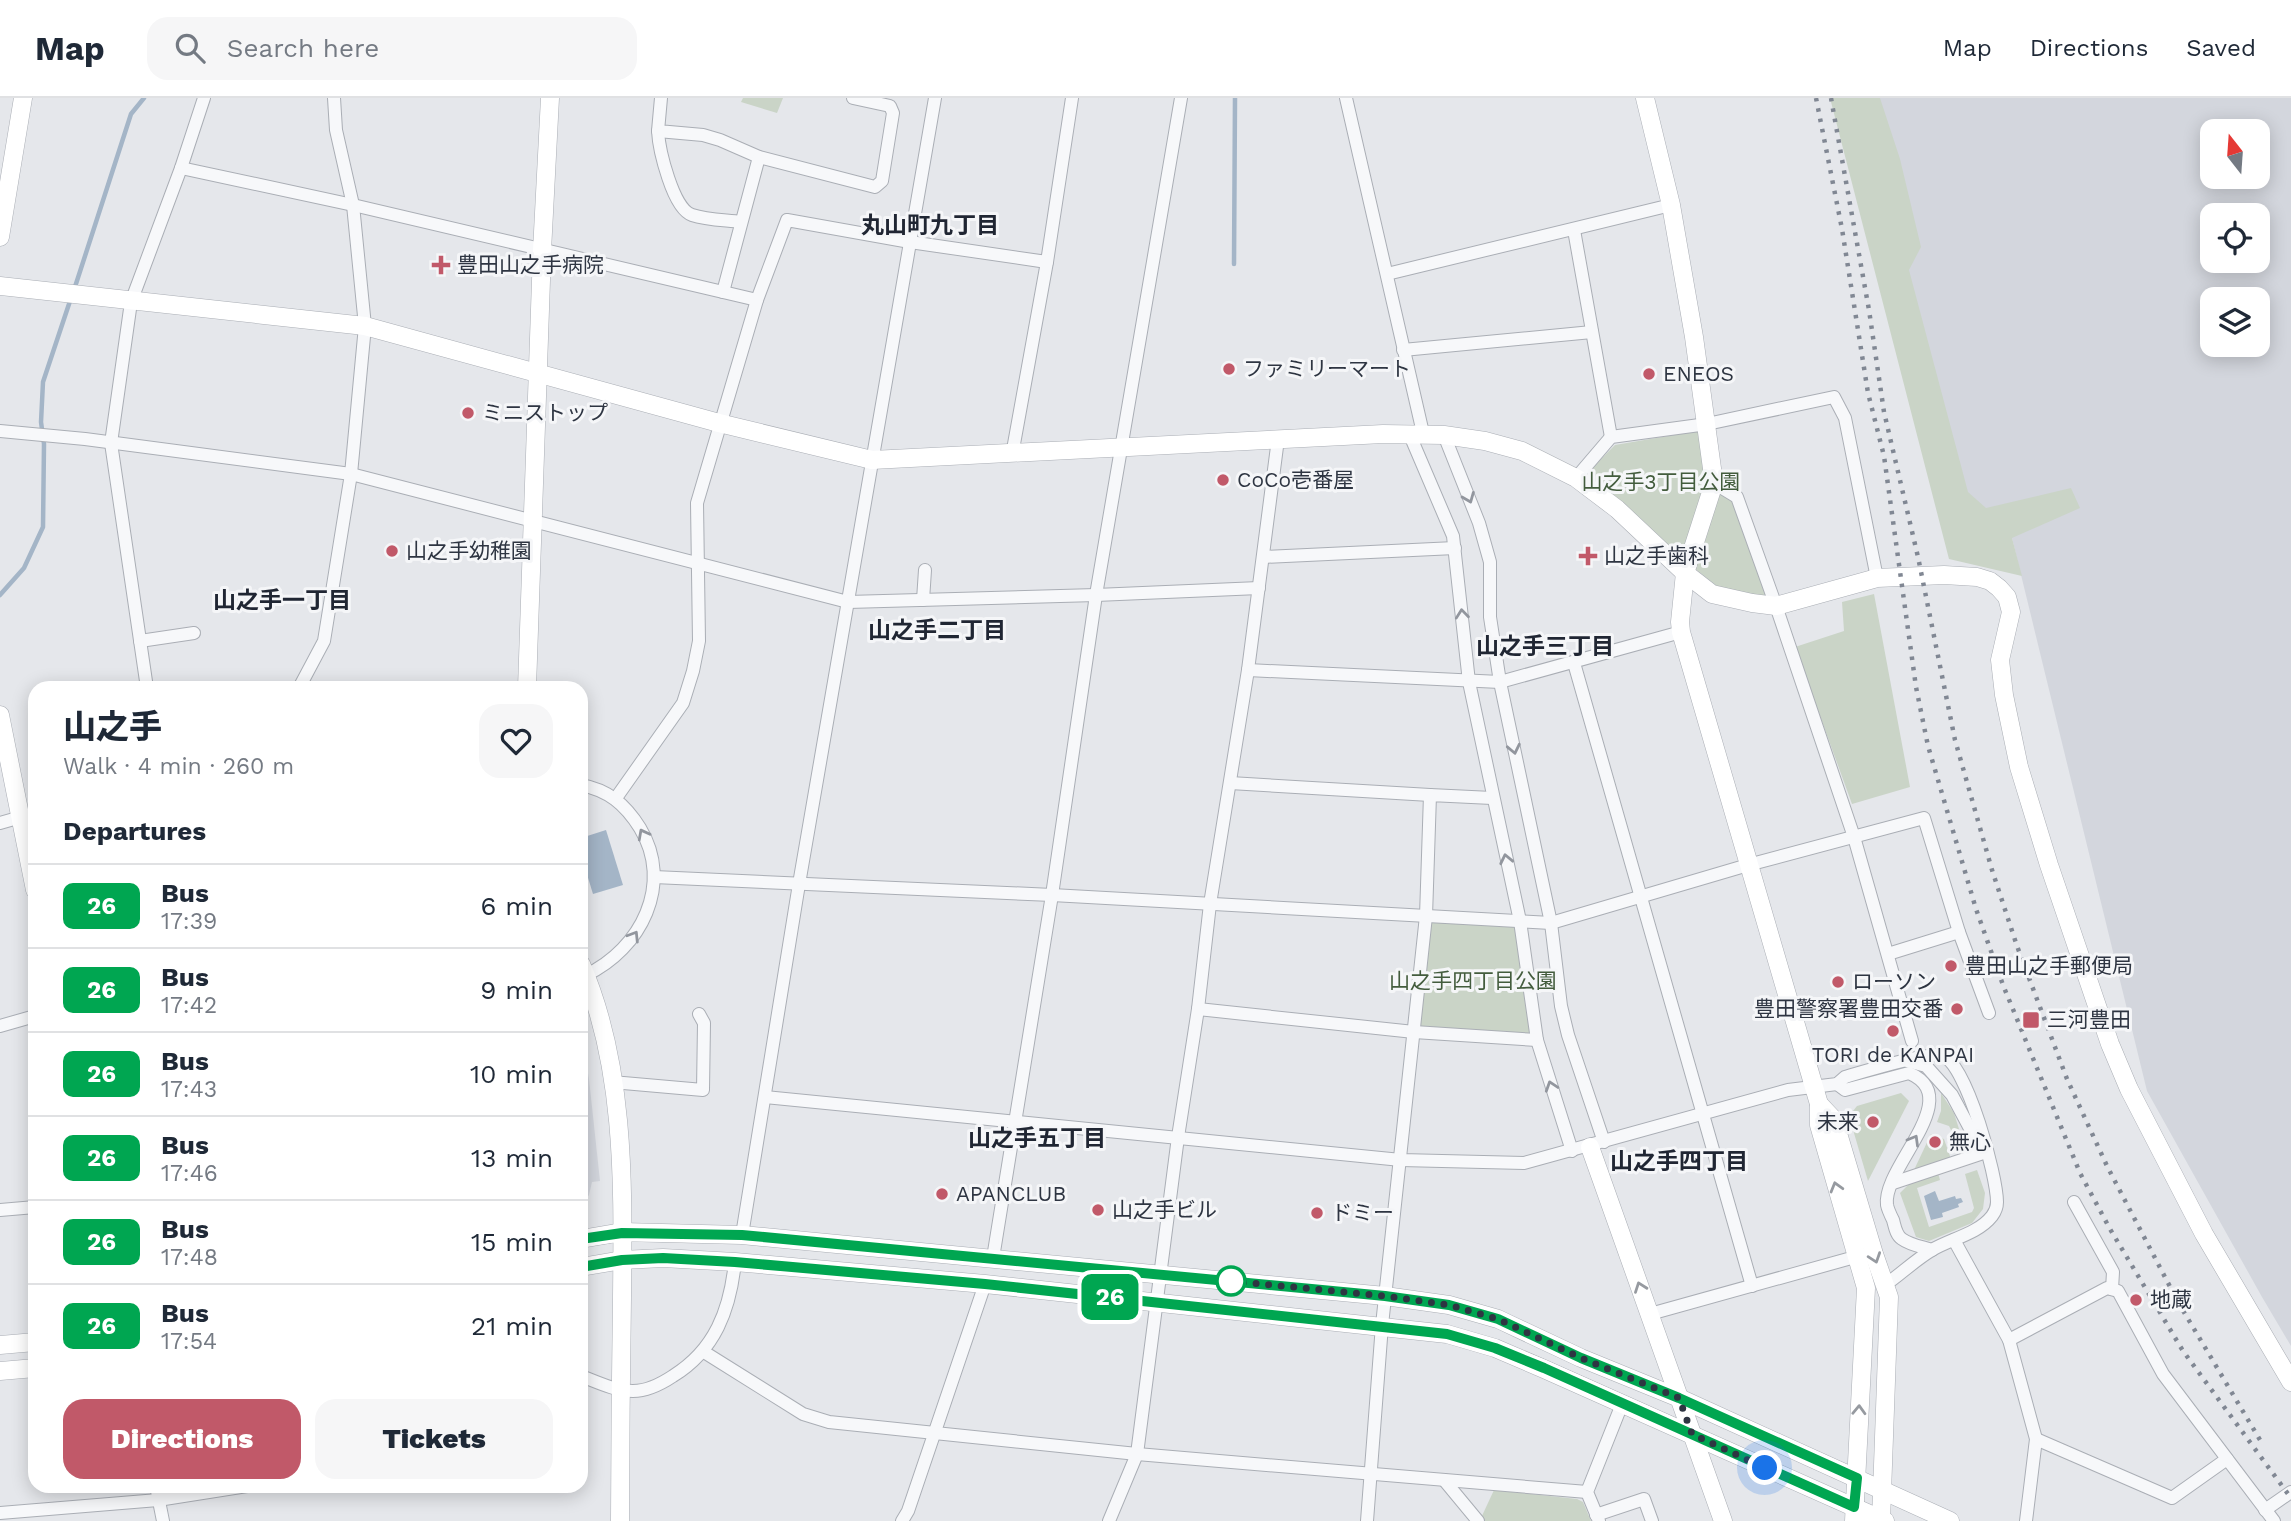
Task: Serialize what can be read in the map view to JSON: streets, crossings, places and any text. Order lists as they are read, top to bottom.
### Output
{
  "districts": [
    "丸山町九丁目",
    "山之手一丁目",
    "山之手二丁目",
    "山之手三丁目",
    "山之手五丁目",
    "山之手四丁目"
  ],
  "parks": ["山之手3丁目公園", "山之手四丁目公園"],
  "places": {
    "health": ["豊田山之手病院", "山之手歯科"],
    "other": [
      "ファミリーマート",
      "ENEOS",
      "ミニストップ",
      "CoCo壱番屋",
      "山之手幼稚園",
      "豊田山之手郵便局",
      "ローソン",
      "豊田警察署豊田交番",
      "TORI de KANPAI",
      "未来",
      "無心",
      "APANCLUB",
      "山之手ビル",
      "ドミー",
      "地蔵"
    ],
    "transit": ["三河豊田"]
  },
  "lines": ["bus line 26"],
  "north": "top",
  "page": {
    "header": "Map",
    "search": "Search here",
    "nav": ["Map", "Directions", "Saved"],
    "on_map": "26",
    "heading": [
      ["山之手", "Walk · 4 min · 260 m"],
      "Departures"
    ],
    "list": [
      {
        "mark": "26",
        "name": "Bus",
        "note": "17:39",
        "value": "6 min"
      },
      {
        "mark": "26",
        "name": "Bus",
        "note": "17:42",
        "value": "9 min"
      },
      {
        "mark": "26",
        "name": "Bus",
        "note": "17:43",
        "value": "10 min"
      },
      {
        "mark": "26",
        "name": "Bus",
        "note": "17:46",
        "value": "13 min"
      },
      {
        "mark": "26",
        "name": "Bus",
        "note": "17:48",
        "value": "15 min"
      },
      {
        "mark": "26",
        "name": "Bus",
        "note": "17:54",
        "value": "21 min"
      }
    ],
    "buttons": ["Directions", "Tickets"]
  }
}
